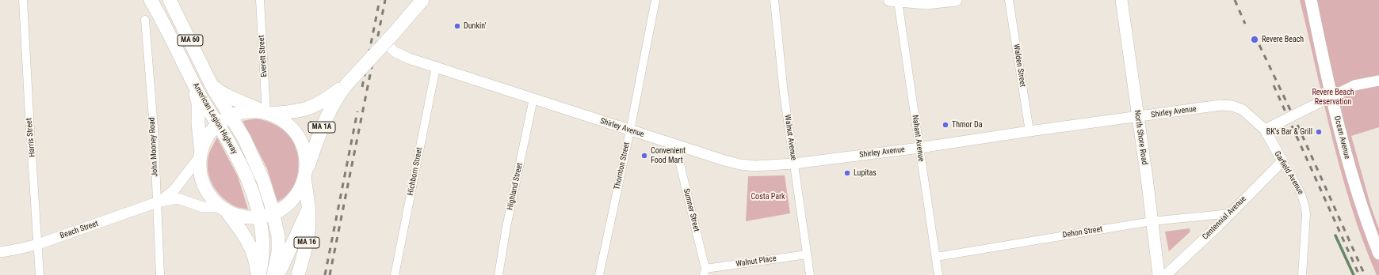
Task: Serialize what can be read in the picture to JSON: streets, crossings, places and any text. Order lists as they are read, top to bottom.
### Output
{
  "streets": {
    "highway": [
      "MA 60",
      "American Legion Highway",
      "MA 1A",
      "MA 16"
    ],
    "main road": ["North Shore Road", "Ocean Avenue"],
    "street": [
      "Everett Street",
      "Walden Street",
      "Shirley Avenue",
      "Harris Street",
      "Walnut Avenue",
      "Nahant Avenue",
      "John Mooney Road",
      "Thornton Street",
      "Hichborn Street",
      "Garfield Avenue",
      "Highland Street",
      "Sumner Street",
      "Centennial Avenue",
      "Beach Street",
      "Dehon Street",
      "Walnut Place"
    ]
  },
  "crossings": [
    ["MA 60", "American Legion Highway"],
    ["MA 60", "MA 1A"],
    ["Everett Street", "MA 1A"],
    ["Walden Street", "Shirley Avenue"],
    ["Shirley Avenue", "MA 1A"],
    ["Shirley Avenue", "Walnut Avenue"],
    ["Shirley Avenue", "North Shore Road"],
    ["Shirley Avenue", "Nahant Avenue"],
    ["Shirley Avenue", "Thornton Street"],
    ["Shirley Avenue", "Hichborn Street"],
    ["Shirley Avenue", "Garfield Avenue"],
    ["Shirley Avenue", "Highland Street"],
    ["Shirley Avenue", "Sumner Street"],
    ["American Legion Highway", "MA 1A"],
    ["MA 1A", "Beach Street"],
    ["MA 1A", "MA 16"],
    ["Harris Street", "Beach Street"],
    ["Walnut Avenue", "Walnut Place"],
    ["North Shore Road", "Dehon Street"],
    ["Nahant Avenue", "Dehon Street"],
    ["John Mooney Road", "Beach Street"],
    ["Garfield Avenue", "Centennial Avenue"],
    ["Sumner Street", "Walnut Place"],
    ["Centennial Avenue", "Dehon Street"]
  ],
  "parks": ["Revere Beach Reservation", "Costa Park"],
  "places": [
    "Dunkin'",
    "Revere Beach",
    "Thmor Da",
    "BK's Bar & Grill",
    "Convenient Food Mart",
    "Lupitas"
  ]
}
